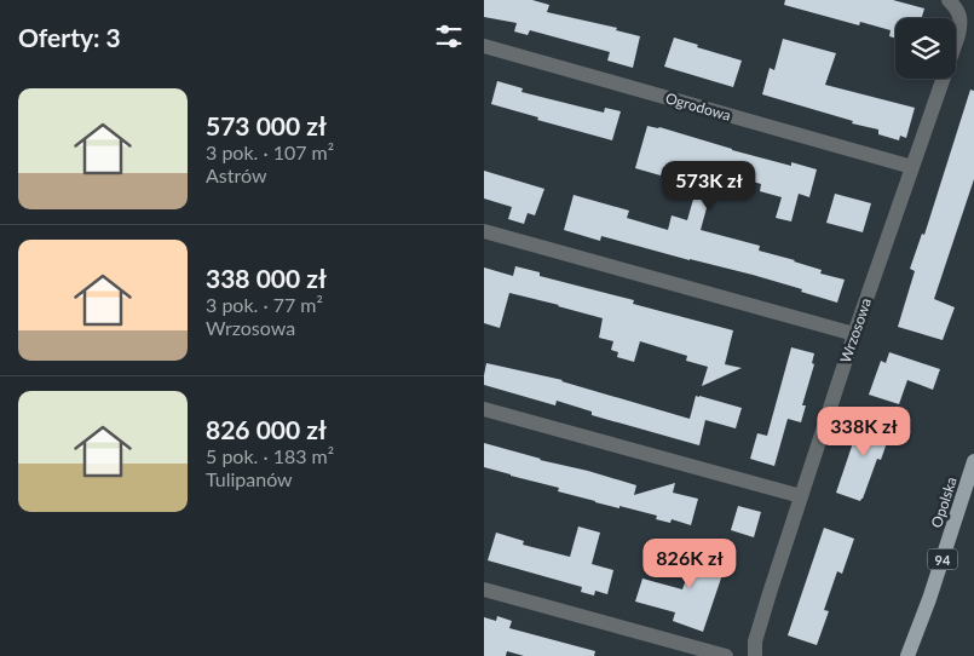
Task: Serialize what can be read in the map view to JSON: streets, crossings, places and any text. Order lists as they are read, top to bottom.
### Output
{
  "streets": {
    "main road": ["Opolska", "94"],
    "street": ["Ogrodowa", "Wrzosowa"]
  },
  "crossings": [
    ["Ogrodowa", "Wrzosowa"]
  ],
  "page": {
    "heading": "Oferty: 3",
    "list": [
      {
        "name": "573 000 zł",
        "note": "3 pok. · 107 m² · Astrów"
      },
      {
        "name": "338 000 zł",
        "note": "3 pok. · 77 m² · Wrzosowa"
      },
      {
        "name": "826 000 zł",
        "note": "5 pok. · 183 m² · Tulipanów"
      }
    ],
    "price": ["573K zł", "338K zł", "826K zł"]
  }
}
